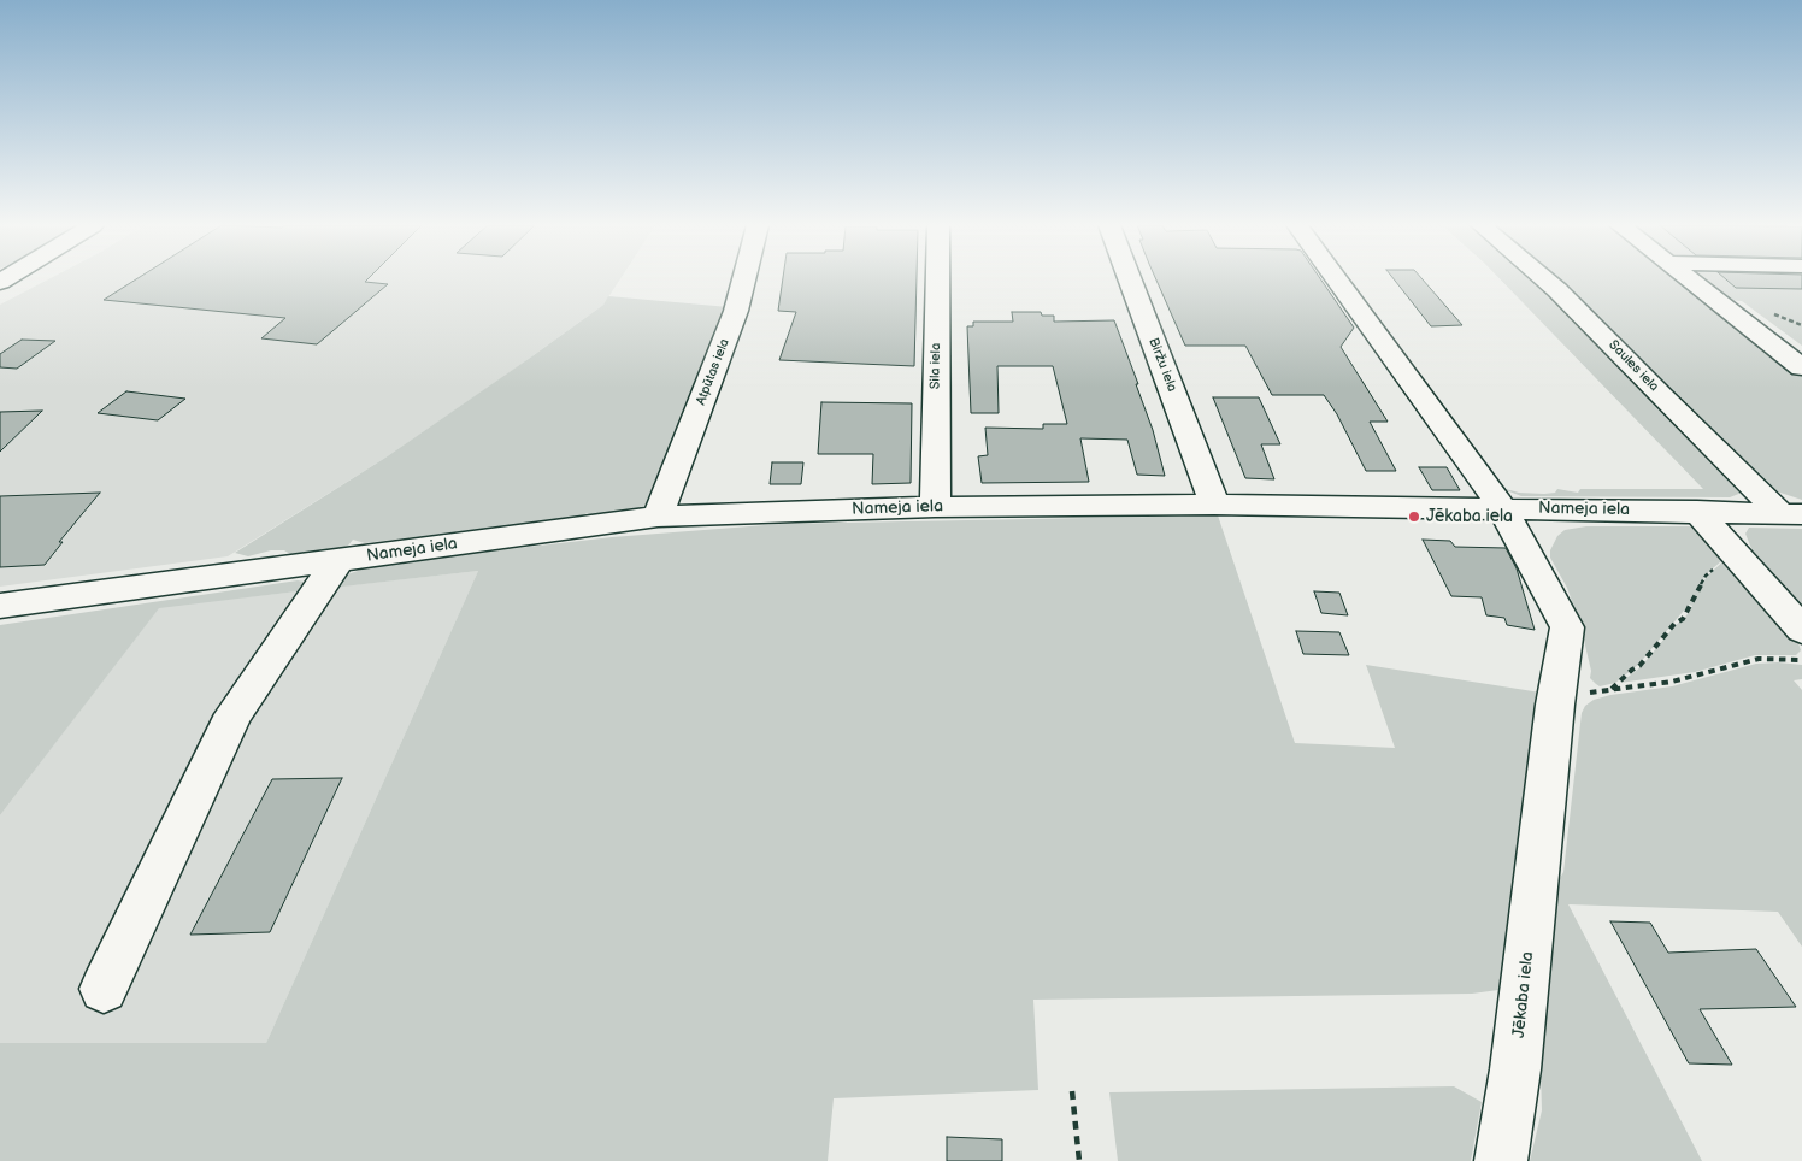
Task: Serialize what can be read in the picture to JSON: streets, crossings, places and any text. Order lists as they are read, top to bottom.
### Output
{
  "streets": {
    "street": [
      "Biržu iela",
      "Sila iela",
      "Saules iela",
      "Atpūtas iela",
      "Nameja iela",
      "Jēkaba iela"
    ]
  },
  "crossings": [
    ["Biržu iela", "Nameja iela"],
    ["Sila iela", "Nameja iela"],
    ["Saules iela", "Nameja iela"],
    ["Atpūtas iela", "Nameja iela"],
    ["Nameja iela", "Jēkaba iela"]
  ],
  "places": ["Jēkaba iela"]
}
